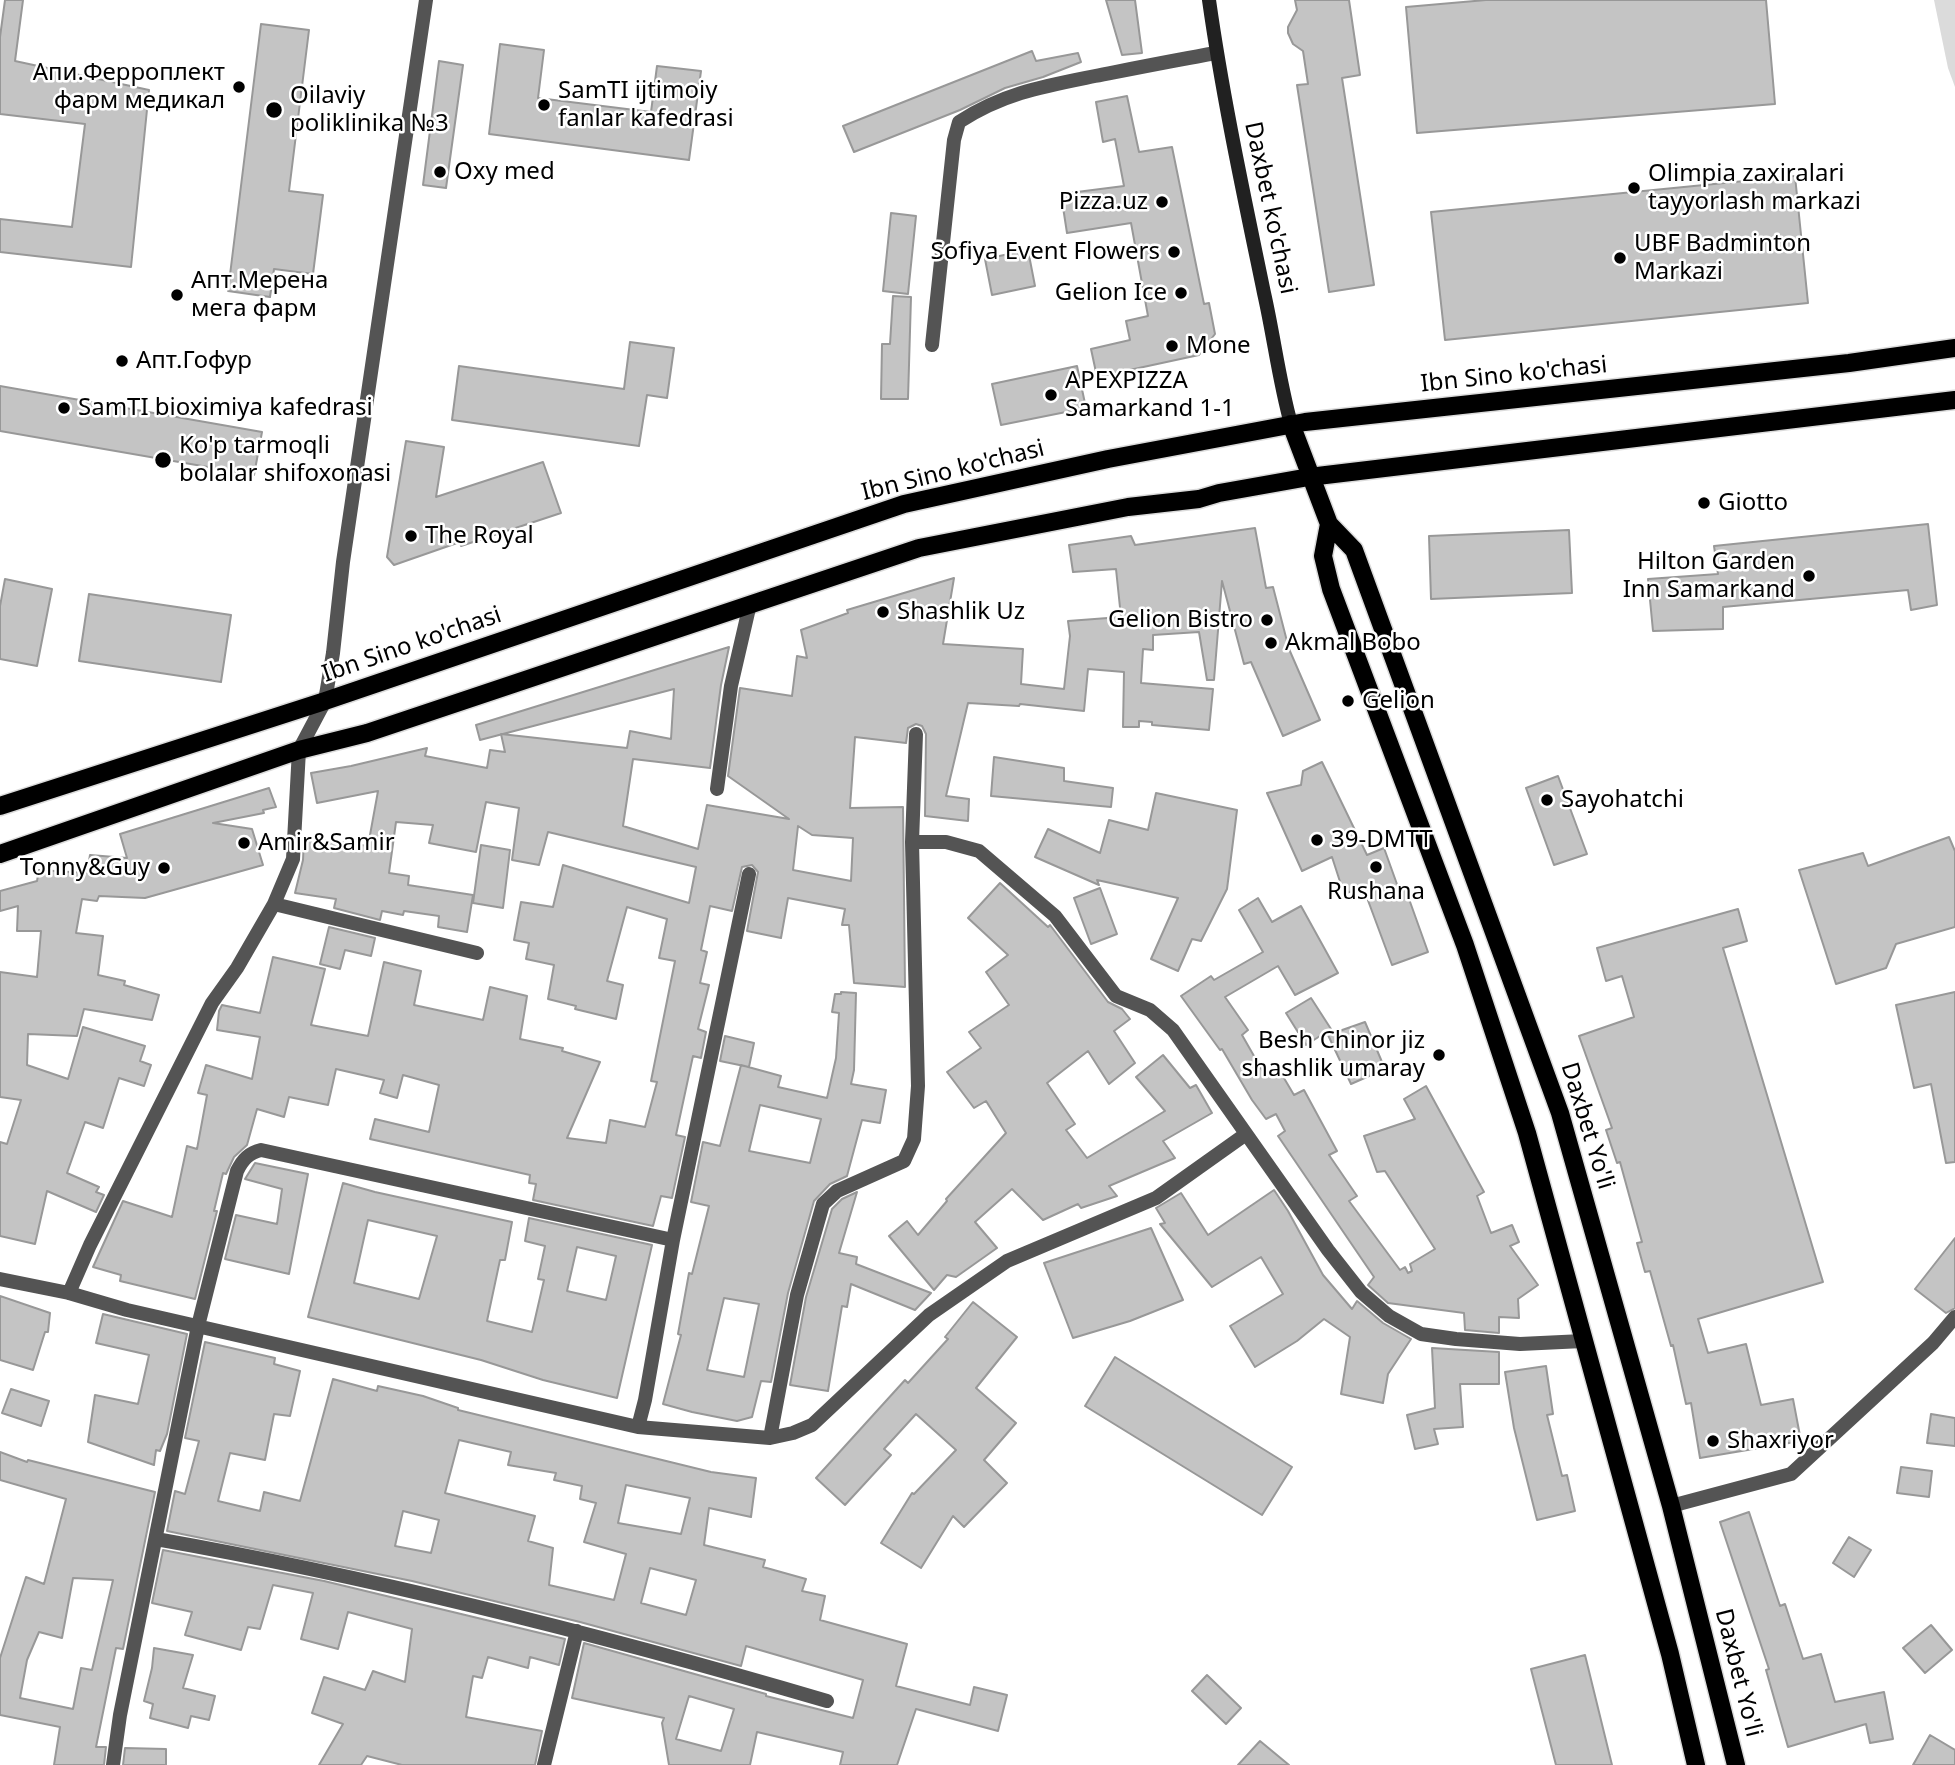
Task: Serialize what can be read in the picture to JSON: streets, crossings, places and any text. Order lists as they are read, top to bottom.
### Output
{
  "streets": {
    "main road": ["Daxbet ko'chasi", "Ibn Sino ko'chasi", "Daxbet Yo'li"]
  },
  "crossings": [
    ["Daxbet ko'chasi", "Ibn Sino ko'chasi"],
    ["Daxbet ko'chasi", "Daxbet Yo'li"],
    ["Ibn Sino ko'chasi", "Daxbet Yo'li"]
  ],
  "places": [
    "Апи.Ферроплект фарм медикал",
    "SamTI ijtimoiy fanlar kafedrasi",
    "Oilaviy poliklinika №3",
    "Oxy med",
    "Olimpia zaxiralari tayyorlash markazi",
    "Pizza.uz",
    "Sofiya Event Flowers",
    "UBF Badminton Markazi",
    "Gelion Ice",
    "Апт.Мерена мега фарм",
    "Mone",
    "Апт.Гофур",
    "APEXPIZZA Samarkand 1-1",
    "SamTI bioximiya kafedrasi",
    "Ko'p tarmoqli bolalar shifoxonasi",
    "Giotto",
    "The Royal",
    "Hilton Garden Inn Samarkand",
    "Shashlik Uz",
    "Gelion Bistro",
    "Akmal Bobo",
    "Gelion",
    "Sayohatchi",
    "39-DMTT",
    "Amir&Samir",
    "Rushana",
    "Tonny&Guy",
    "Besh Chinor jiz shashlik umaray",
    "Shaxriyor"
  ]
}
